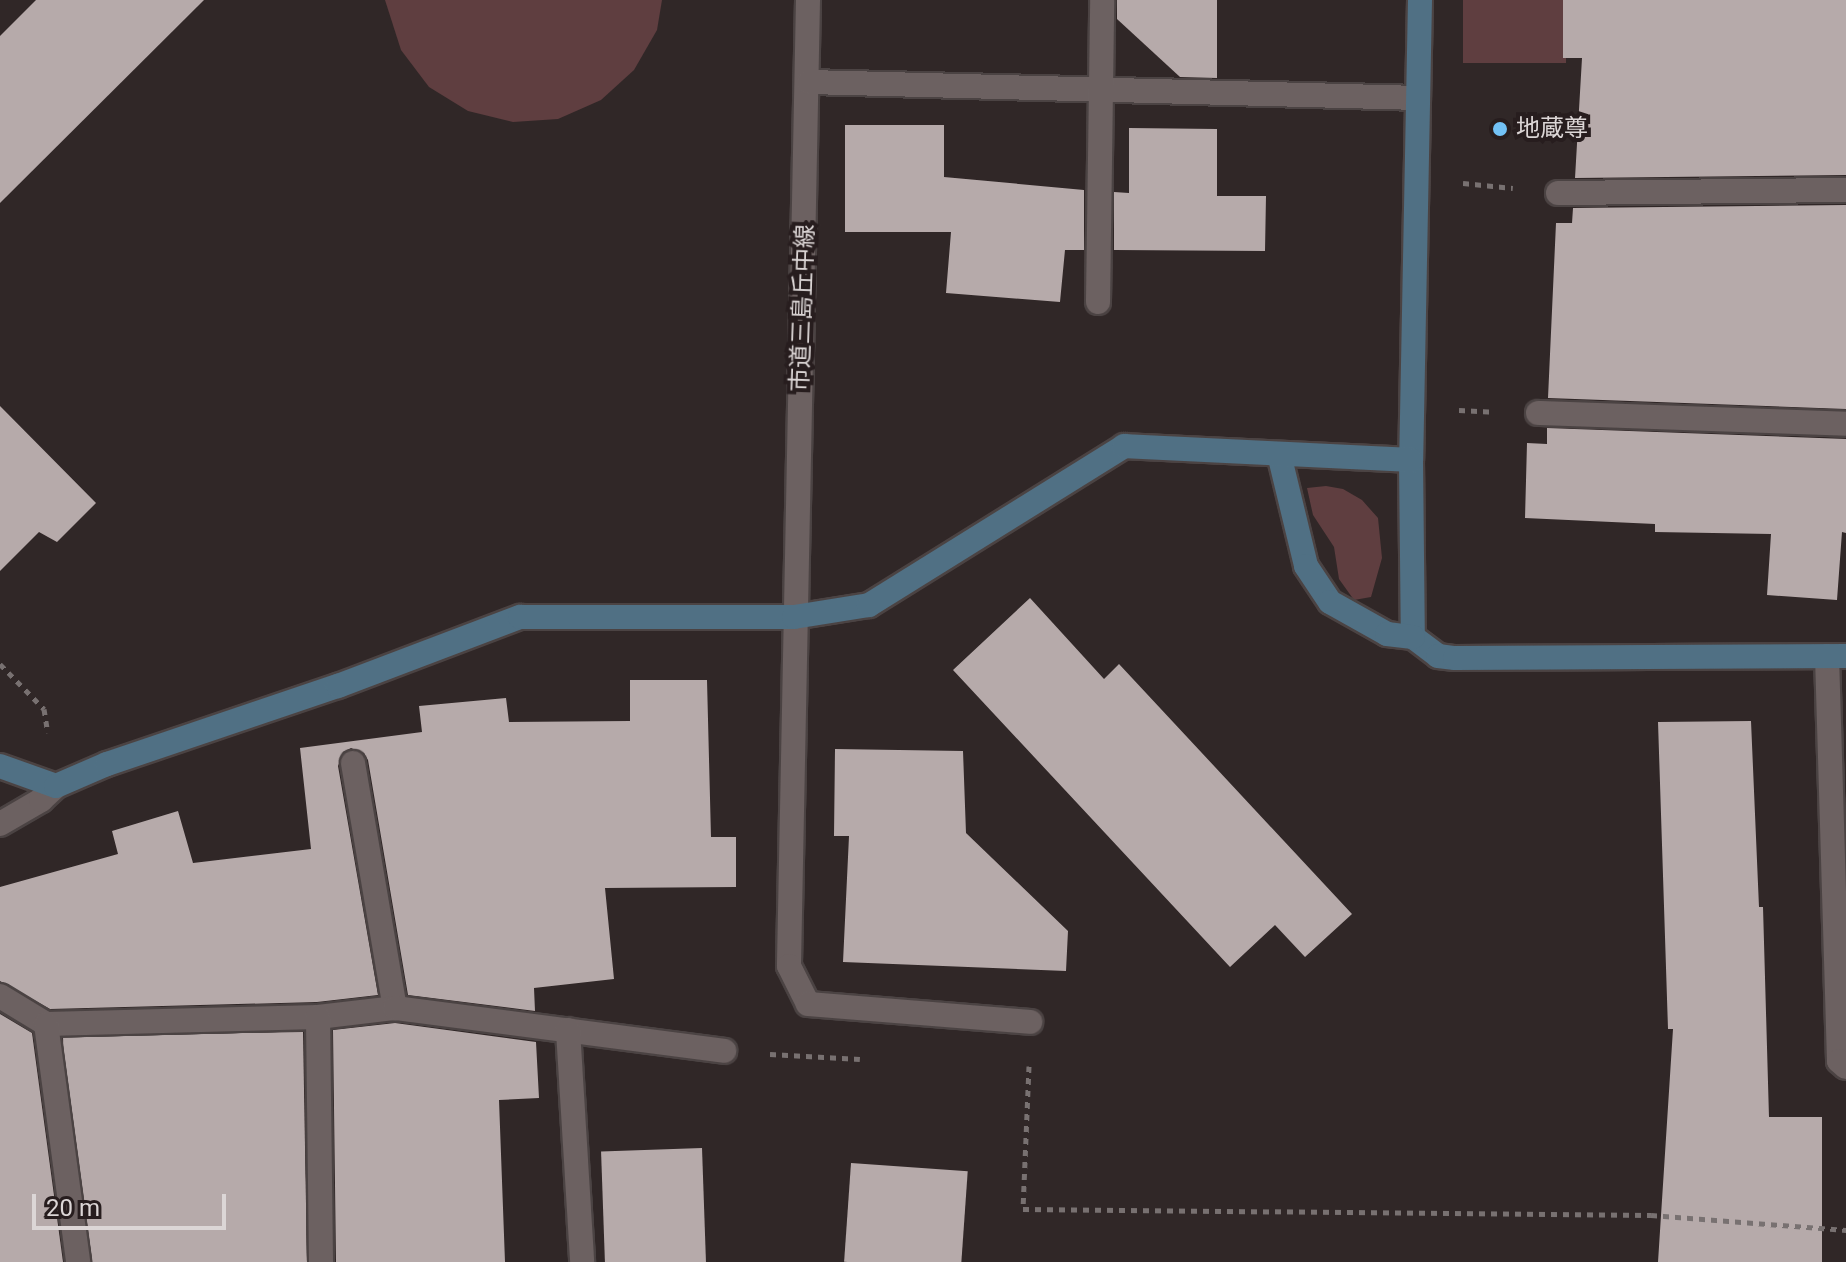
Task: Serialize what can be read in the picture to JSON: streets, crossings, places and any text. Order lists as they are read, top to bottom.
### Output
{
  "streets": {
    "street": ["市道三島丘中線"]
  },
  "places": ["地蔵尊"],
  "scale_bar": "20 m"
}
